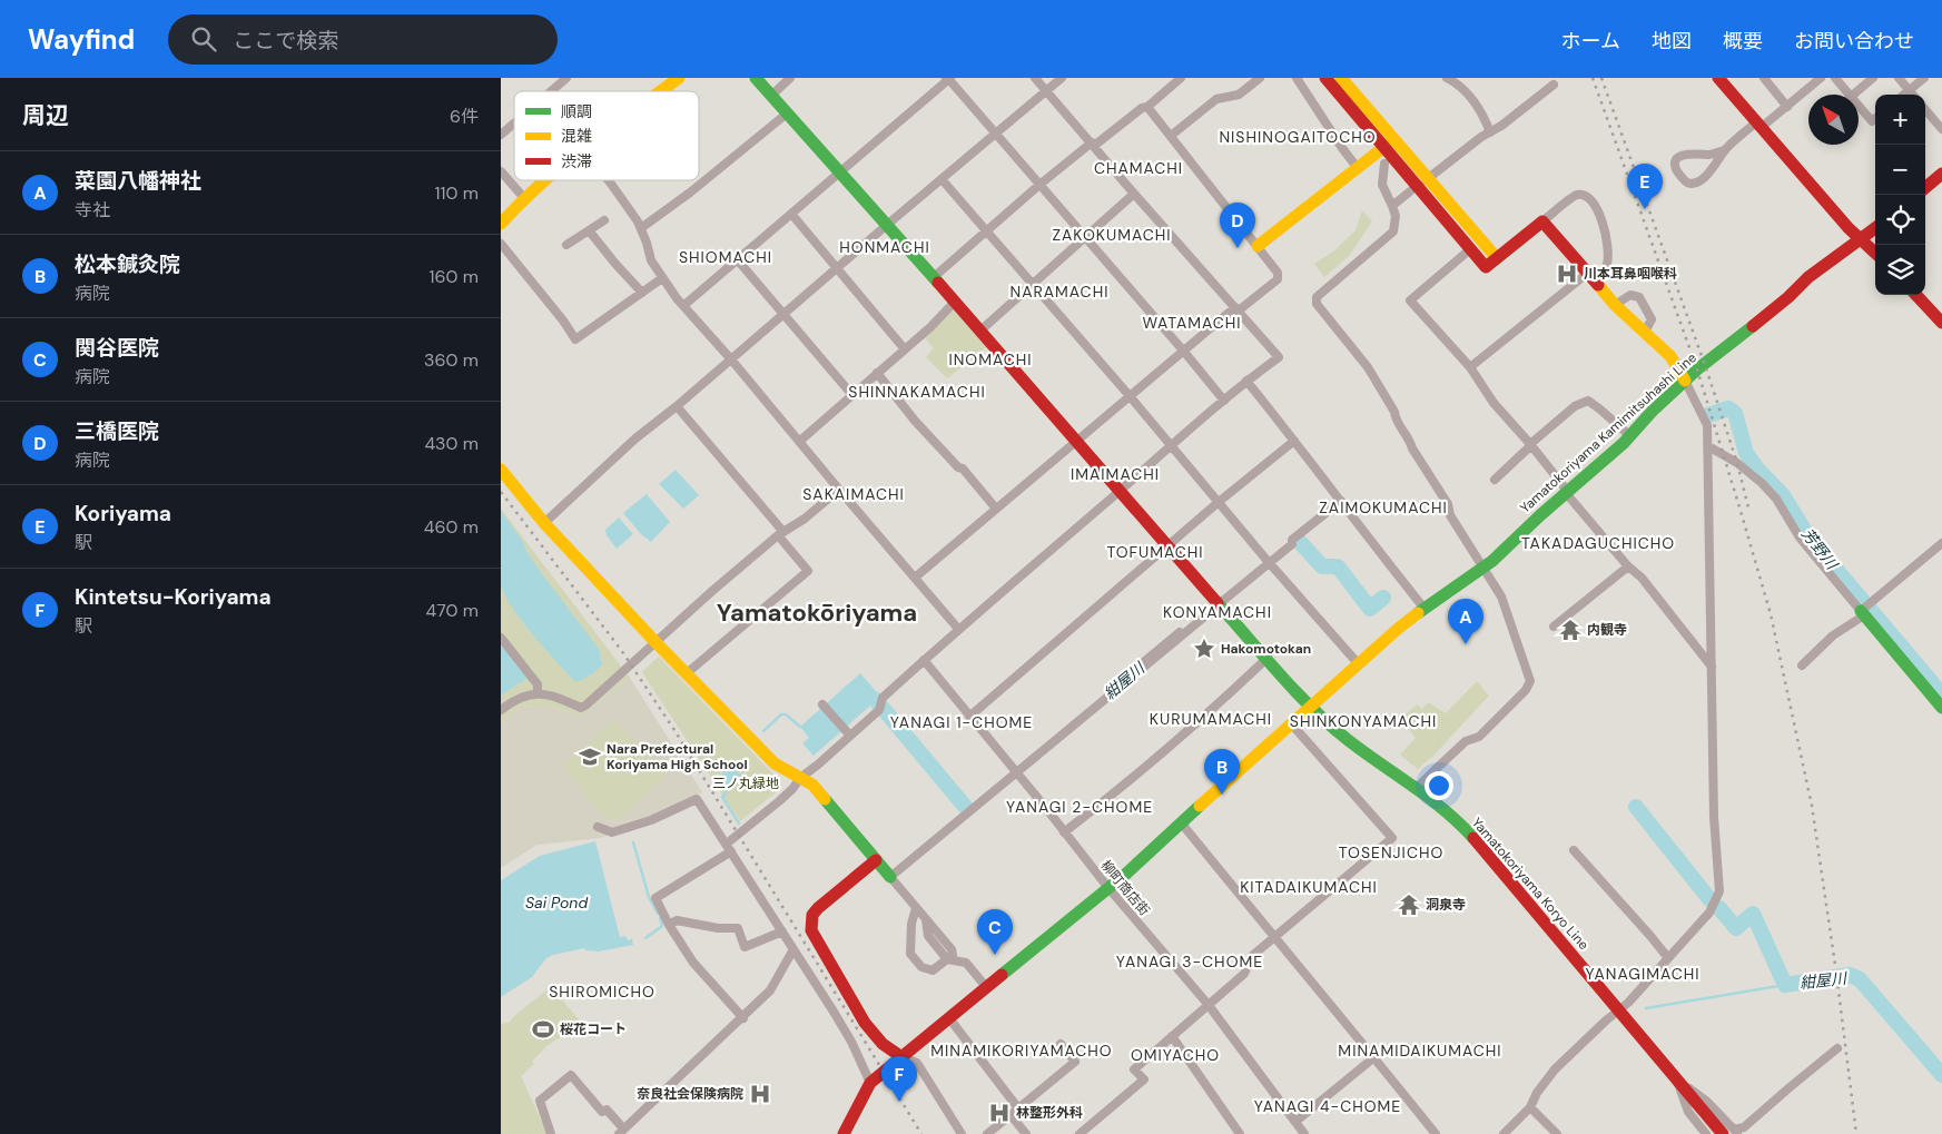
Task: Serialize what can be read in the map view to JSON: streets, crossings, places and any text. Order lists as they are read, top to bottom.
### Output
{
  "streets": {
    "street": ["Yamatokoriyama Kamimitsuhashi Line", "Yamatokoriyama Koryo Line", "柳町商店街"]
  },
  "crossings": [
    ["Yamatokoriyama Kamimitsuhashi Line", "Yamatokoriyama Koryo Line"],
    ["Yamatokoriyama Kamimitsuhashi Line", "柳町商店街"]
  ],
  "districts": [
    "NISHINOGAITOCHO",
    "CHAMACHI",
    "ZAKOKUMACHI",
    "HONMACHI",
    "SHIOMACHI",
    "NARAMACHI",
    "WATAMACHI",
    "INOMACHI",
    "SHINNAKAMACHI",
    "IMAIMACHI",
    "SAKAIMACHI",
    "ZAIMOKUMACHI",
    "TAKADAGUCHICHO",
    "TOFUMACHI",
    "Yamatokōriyama",
    "KONYAMACHI",
    "KURUMAMACHI",
    "SHINKONYAMACHI",
    "YANAGI 1-CHOME",
    "YANAGI 2-CHOME",
    "TOSENJICHO",
    "KITADAIKUMACHI",
    "YANAGI 3-CHOME",
    "YANAGIMACHI",
    "SHIROMICHO",
    "MINAMIKORIYAMACHO",
    "MINAMIDAIKUMACHI",
    "OMIYACHO",
    "YANAGI 4-CHOME"
  ],
  "water": ["芳野川", "紺屋川", "Sai Pond"],
  "parks": ["三ノ丸緑地"],
  "places": {
    "hospital": ["川本耳鼻咽喉科", "奈良社会保険病院", "林整形外科"],
    "temple": ["内観寺", "洞泉寺"],
    "place": ["Hakomotokan"],
    "school or university": ["Nara Prefectural Koriyama High School"],
    "sports": ["桜花コート"]
  },
  "legend": ["順調", "混雑", "渋滞"],
  "north": "top left",
  "page": {
    "header": "Wayfind",
    "search": "ここで検索",
    "nav": [
      "ホーム",
      "地図",
      "概要",
      "お問い合わせ"
    ],
    "heading": ["周辺", "6件"],
    "map_buttons": ["+", "−"],
    "list": [
      {
        "mark": "A",
        "name": "菜園八幡神社",
        "note": "寺社",
        "value": "110 m"
      },
      {
        "mark": "B",
        "name": "松本鍼灸院",
        "note": "病院",
        "value": "160 m"
      },
      {
        "mark": "C",
        "name": "関谷医院",
        "note": "病院",
        "value": "360 m"
      },
      {
        "mark": "D",
        "name": "三橋医院",
        "note": "病院",
        "value": "430 m"
      },
      {
        "mark": "E",
        "name": "Koriyama",
        "note": "駅",
        "value": "460 m"
      },
      {
        "mark": "F",
        "name": "Kintetsu-Koriyama",
        "note": "駅",
        "value": "470 m"
      }
    ],
    "pins": [
      "E",
      "D",
      "A",
      "B",
      "C",
      "F"
    ]
  }
}
